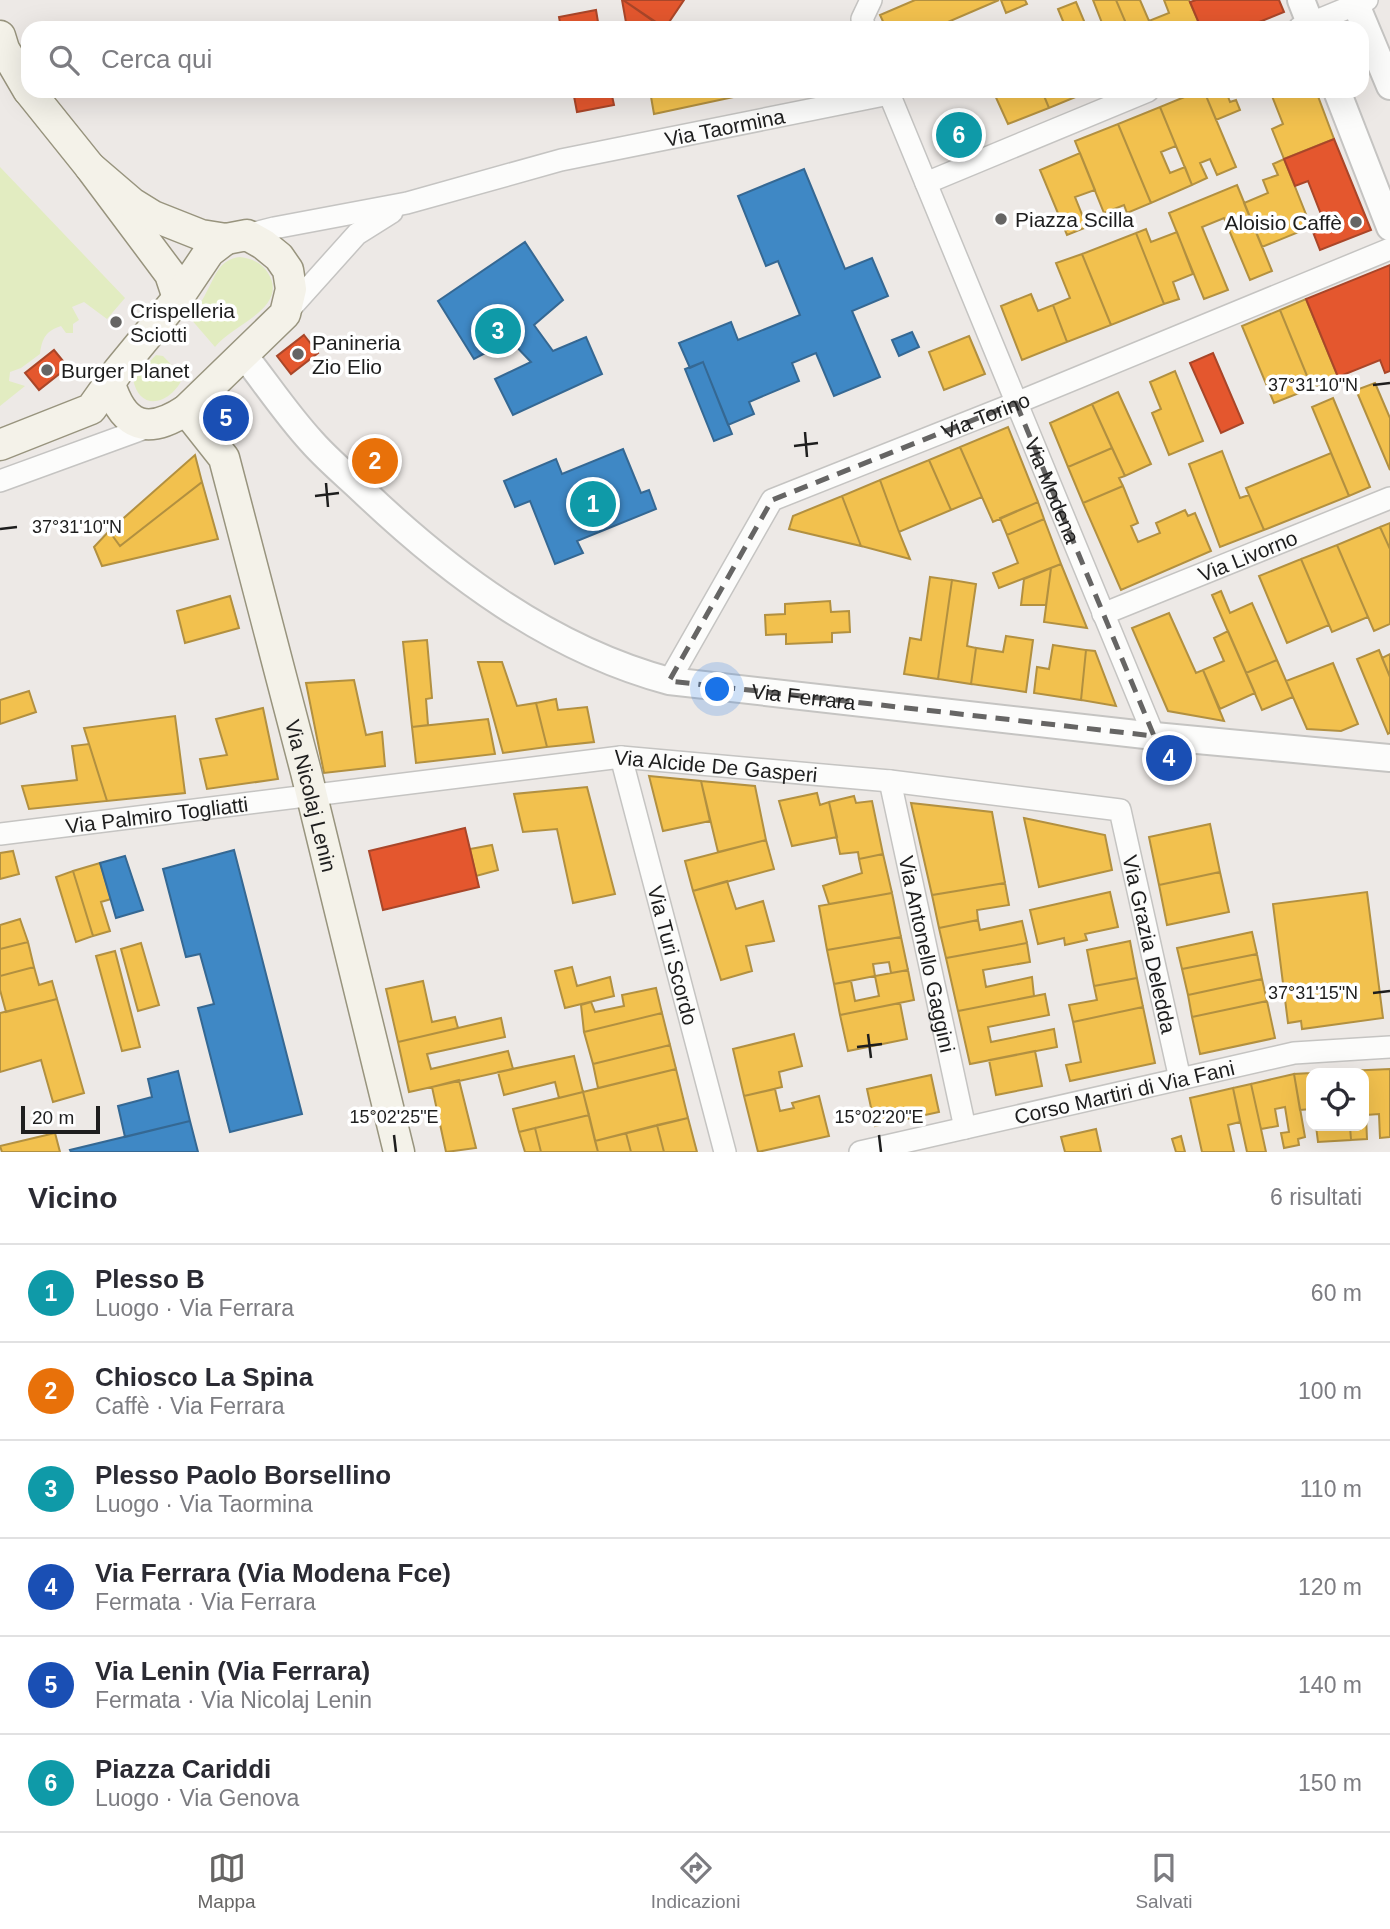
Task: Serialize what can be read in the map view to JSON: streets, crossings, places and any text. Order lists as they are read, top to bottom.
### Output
{
  "streets": {
    "main road": ["Via Nicolaj Lenin"],
    "street": [
      "Via Taormina",
      "Via Torino",
      "Via Modena",
      "Via Livorno",
      "Via Ferrara",
      "Via Alcide De Gasperi",
      "Via Palmiro Togliatti",
      "Via Grazia Deledda",
      "Via Antonello Gaggini",
      "Via Turi Scordo",
      "Corso Martiri di Via Fani"
    ]
  },
  "crossings": [
    ["Via Torino", "Via Modena"],
    ["Via Torino", "Via Ferrara"],
    ["Via Modena", "Via Livorno"],
    ["Via Modena", "Via Ferrara"],
    ["Via Alcide De Gasperi", "Via Nicolaj Lenin"],
    ["Via Alcide De Gasperi", "Via Palmiro Togliatti"],
    ["Via Alcide De Gasperi", "Via Grazia Deledda"],
    ["Via Alcide De Gasperi", "Via Antonello Gaggini"],
    ["Via Alcide De Gasperi", "Via Turi Scordo"],
    ["Via Nicolaj Lenin", "Via Palmiro Togliatti"],
    ["Via Grazia Deledda", "Corso Martiri di Via Fani"],
    ["Via Antonello Gaggini", "Corso Martiri di Via Fani"]
  ],
  "places": [
    "Piazza Scilla",
    "Aloisio Caffè",
    "Crispelleria Sciotti",
    "Panineria Zio Elio",
    "Burger Planet"
  ],
  "scale_bar": "20 m",
  "page": {
    "search": "Cerca qui",
    "pins": [
      "6",
      "3",
      "5",
      "2",
      "1",
      "4"
    ],
    "scale": "20 m",
    "heading": ["Vicino", "6 risultati"],
    "list": [
      {
        "mark": "1",
        "name": "Plesso B",
        "note": "Luogo · Via Ferrara",
        "value": "60 m"
      },
      {
        "mark": "2",
        "name": "Chiosco La Spina",
        "note": "Caffè · Via Ferrara",
        "value": "100 m"
      },
      {
        "mark": "3",
        "name": "Plesso Paolo Borsellino",
        "note": "Luogo · Via Taormina",
        "value": "110 m"
      },
      {
        "mark": "4",
        "name": "Via Ferrara (Via Modena Fce)",
        "note": "Fermata · Via Ferrara",
        "value": "120 m"
      },
      {
        "mark": "5",
        "name": "Via Lenin (Via Ferrara)",
        "note": "Fermata · Via Nicolaj Lenin",
        "value": "140 m"
      },
      {
        "mark": "6",
        "name": "Piazza Cariddi",
        "note": "Luogo · Via Genova",
        "value": "150 m"
      }
    ],
    "nav": ["Mappa", "Indicazioni", "Salvati"]
  },
  "coordinates": [
    "37°31'10\"N",
    "37°31'15\"N",
    "15°02'25\"E",
    "15°02'20\"E"
  ]
}
